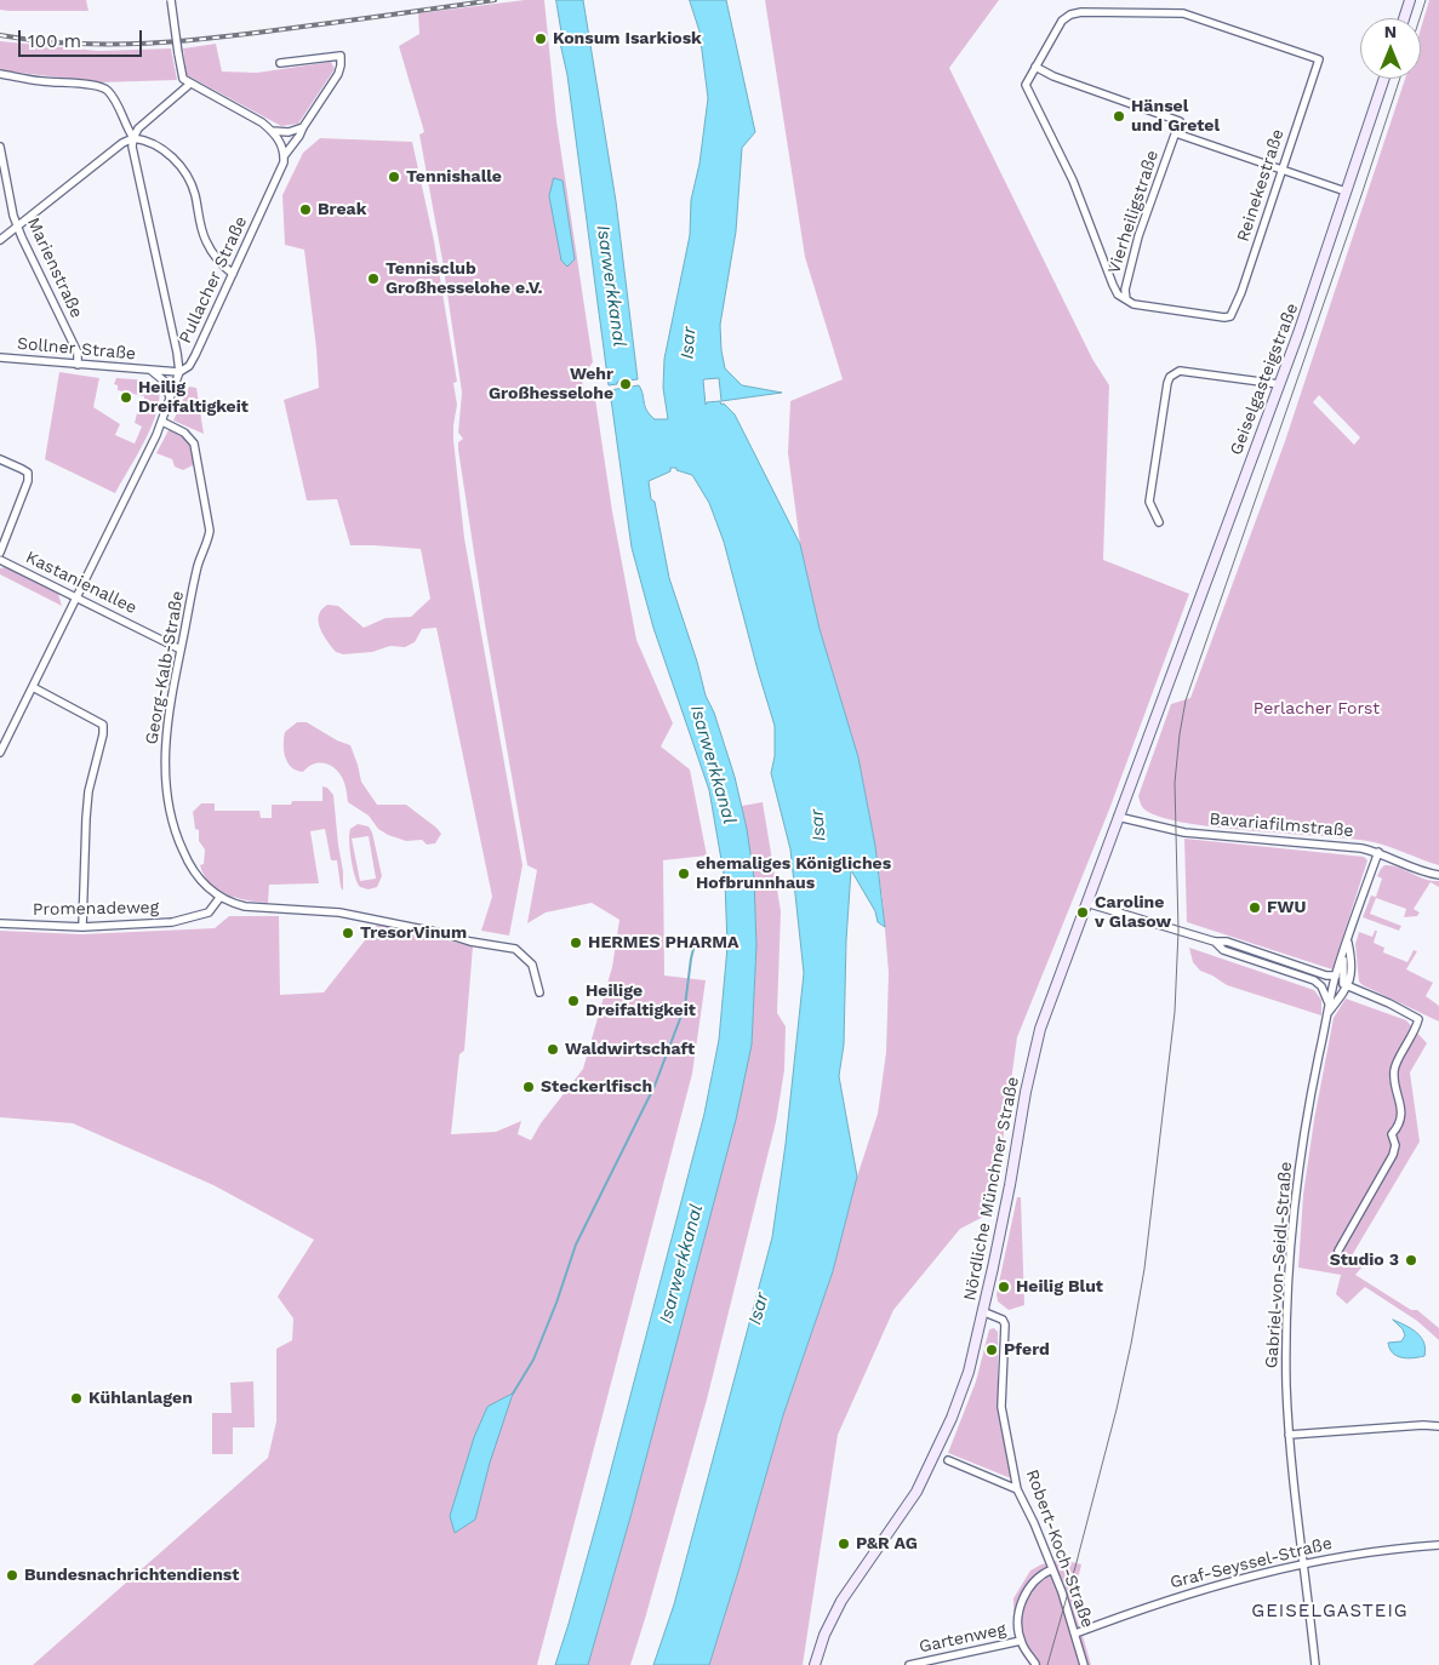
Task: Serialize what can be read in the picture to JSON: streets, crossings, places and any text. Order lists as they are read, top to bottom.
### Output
{
  "streets": {
    "main road": ["Geiselgasteigstraße", "Nördliche Münchner Straße"],
    "street": [
      "Reinekestraße",
      "Vierheiligstraße",
      "Marienstraße",
      "Pullacher Straße",
      "Sollner Straße",
      "Kastanienallee",
      "Georg-Kalb-Straße",
      "Bavariafilmstraße",
      "Promenadeweg",
      "Gabriel-von-Seidl-Straße",
      "Robert-Koch-Straße",
      "Graf-Seyssel-Straße",
      "Gartenweg"
    ]
  },
  "crossings": [
    ["Reinekestraße", "Vierheiligstraße"],
    ["Marienstraße", "Sollner Straße"],
    ["Pullacher Straße", "Sollner Straße"],
    ["Pullacher Straße", "Kastanienallee"],
    ["Pullacher Straße", "Georg-Kalb-Straße"],
    ["Geiselgasteigstraße", "Nördliche Münchner Straße"],
    ["Kastanienallee", "Georg-Kalb-Straße"],
    ["Georg-Kalb-Straße", "Promenadeweg"],
    ["Bavariafilmstraße", "Nördliche Münchner Straße"],
    ["Bavariafilmstraße", "Gabriel-von-Seidl-Straße"],
    ["Nördliche Münchner Straße", "Robert-Koch-Straße"],
    ["Gabriel-von-Seidl-Straße", "Graf-Seyssel-Straße"],
    ["Robert-Koch-Straße", "Graf-Seyssel-Straße"],
    ["Robert-Koch-Straße", "Gartenweg"]
  ],
  "districts": ["GEISELGASTEIG"],
  "water": ["Isarwerkkanal", "Isar"],
  "parks": ["Perlacher Forst"],
  "places": [
    "Konsum Isarkiosk",
    "Hänsel und Gretel",
    "Tennishalle",
    "Break",
    "Tennisclub Großhesselohe e.V.",
    "Wehr Großhesselohe",
    "Heilig Dreifaltigkeit",
    "ehemaliges Königliches Hofbrunnhaus",
    "FWU",
    "Caroline v Glasow",
    "TresorVinum",
    "HERMES PHARMA",
    "Heilige Dreifaltigkeit",
    "Waldwirtschaft",
    "Steckerlfisch",
    "Studio 3",
    "Heilig Blut",
    "Pferd",
    "Kühlanlagen",
    "P&R AG",
    "Bundesnachrichtendienst"
  ],
  "scale_bar": "100 m",
  "north": "top"
}
